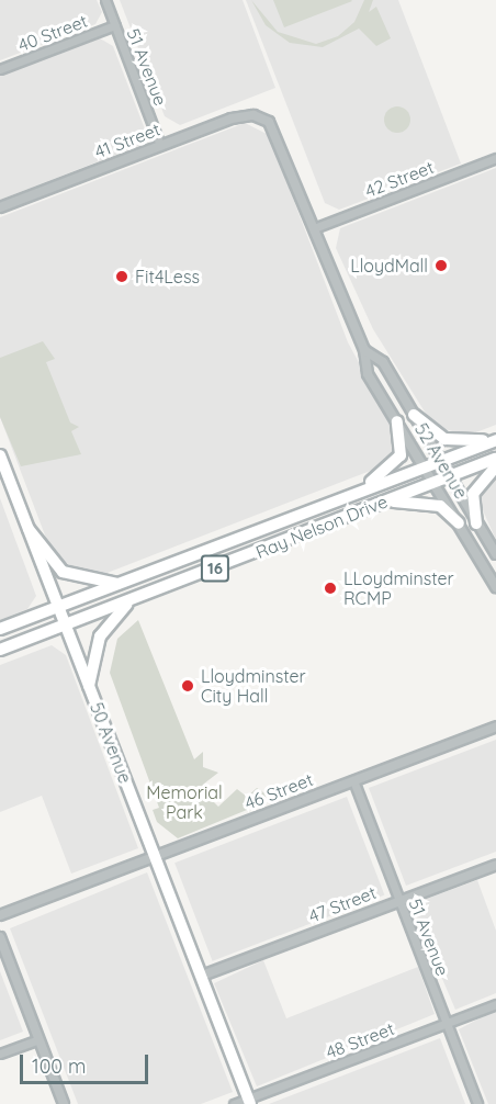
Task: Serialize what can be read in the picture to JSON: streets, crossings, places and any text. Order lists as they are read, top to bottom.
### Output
{
  "streets": {
    "main road": ["Ray Nelson Drive", "16", "50 Avenue"],
    "street": [
      "40 Street",
      "51 Avenue",
      "41 Street",
      "42 Street",
      "52 Avenue",
      "46 Street",
      "47 Street",
      "48 Street"
    ]
  },
  "crossings": [
    ["40 Street", "51 Avenue"],
    ["51 Avenue", "41 Street"],
    ["51 Avenue", "46 Street"],
    ["51 Avenue", "47 Street"],
    ["51 Avenue", "48 Street"],
    ["41 Street", "52 Avenue"],
    ["42 Street", "52 Avenue"],
    ["52 Avenue", "Ray Nelson Drive"],
    ["Ray Nelson Drive", "50 Avenue"],
    ["50 Avenue", "46 Street"],
    ["50 Avenue", "47 Street"],
    ["50 Avenue", "48 Street"]
  ],
  "parks": ["Memorial Park"],
  "places": [
    "LloydMall",
    "Fit4Less",
    "LLoydminster RCMP",
    "Lloydminster City Hall"
  ],
  "scale_bar": "100 m"
}
